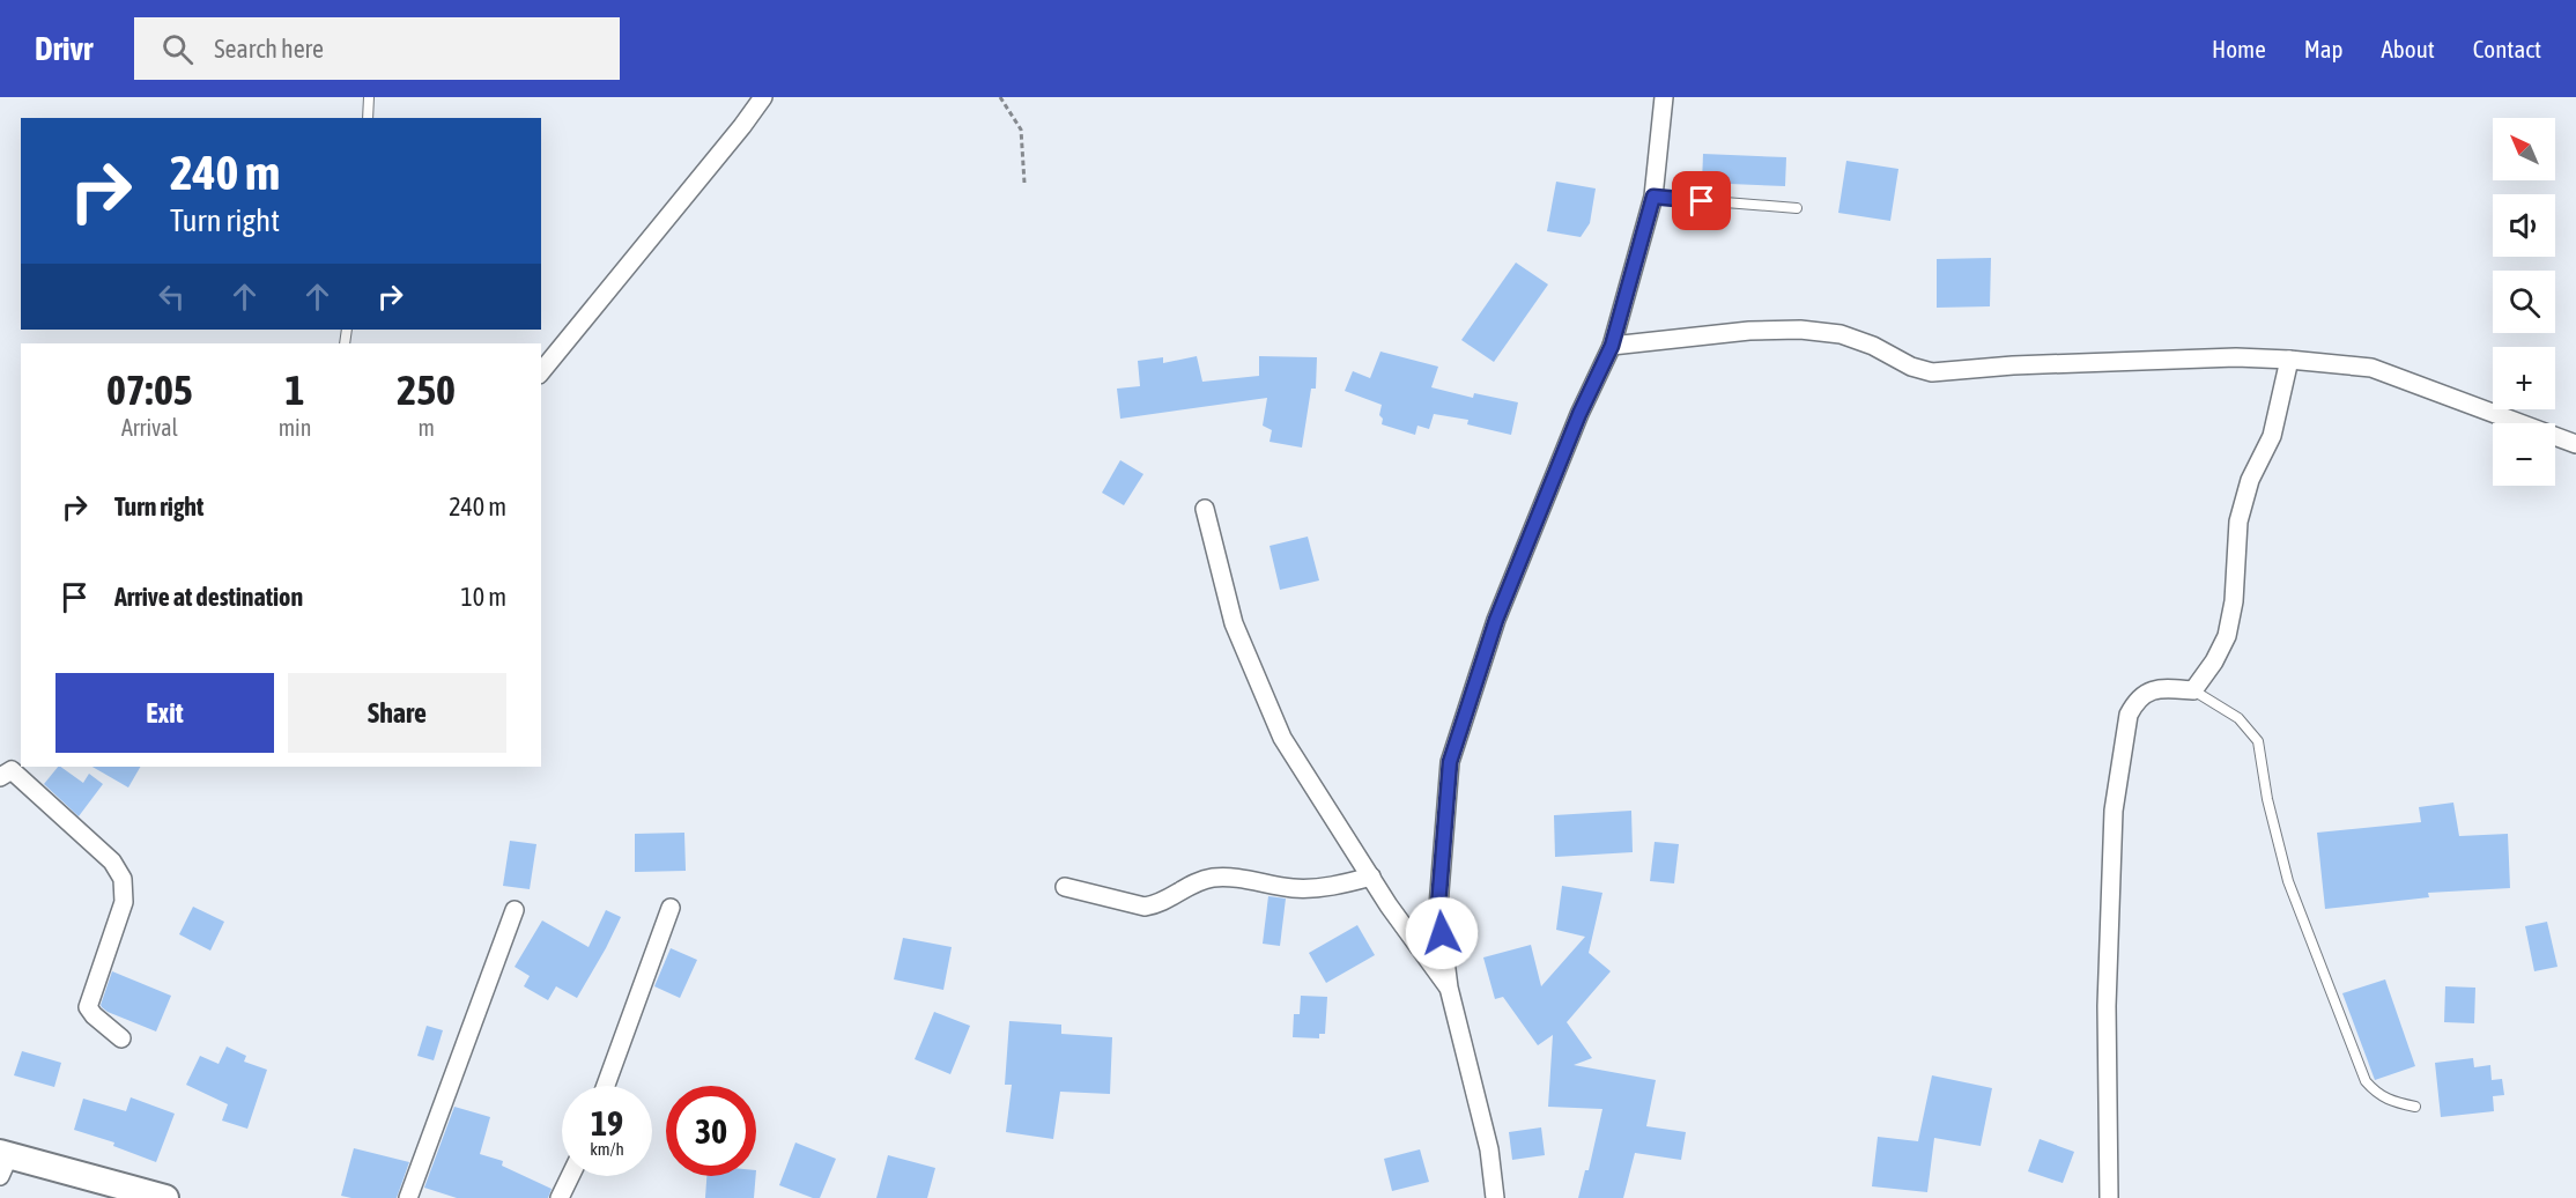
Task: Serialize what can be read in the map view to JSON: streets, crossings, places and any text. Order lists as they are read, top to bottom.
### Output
{
  "north": "top left",
  "page": {
    "header": "Drivr",
    "search": "Search here",
    "nav": [
      "Home",
      "Map",
      "About",
      "Contact"
    ],
    "map_buttons": ["+", "−"],
    "turn": ["240 m", "Turn right"],
    "eta": [
      "07:05",
      "Arrival",
      "1",
      "min",
      "250",
      "m"
    ],
    "list": [
      {
        "name": "Turn right",
        "value": "240 m"
      },
      {
        "name": "Arrive at destination",
        "value": "10 m"
      }
    ],
    "buttons": ["Exit", "Share"],
    "speed": "19 km/h",
    "limit": "30"
  }
}
